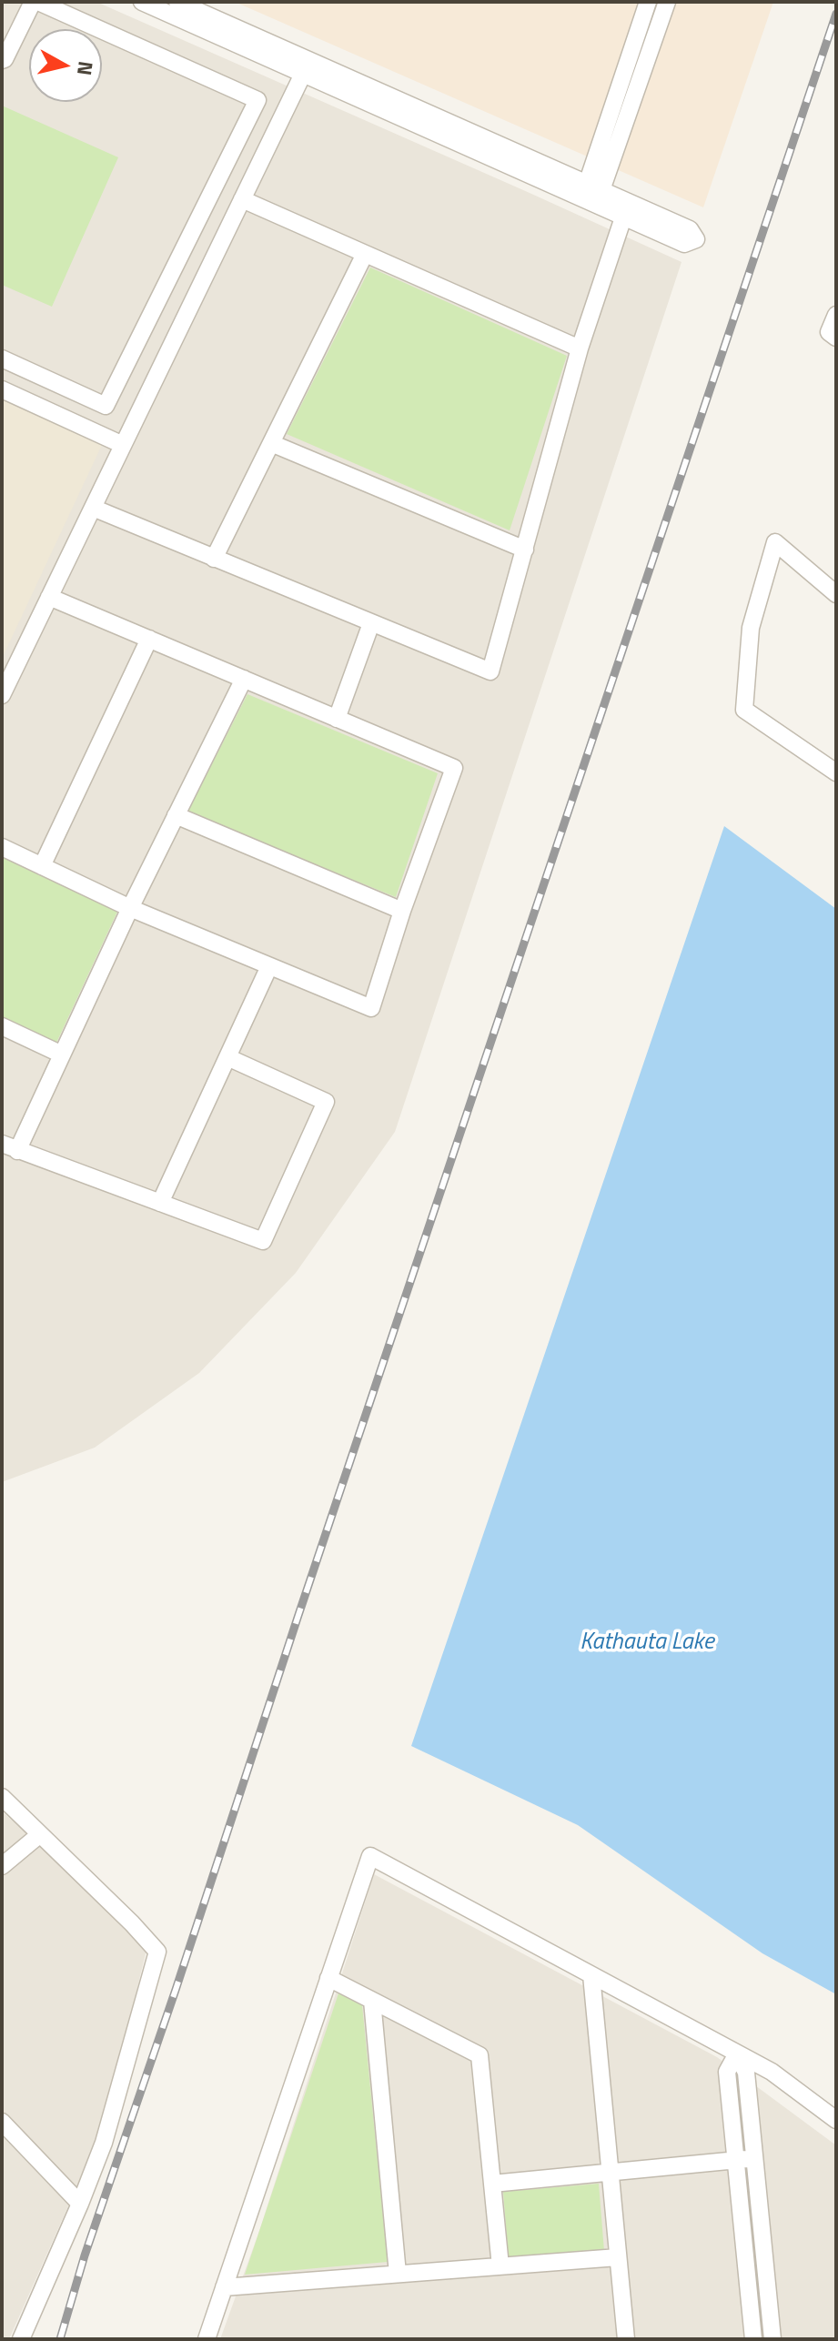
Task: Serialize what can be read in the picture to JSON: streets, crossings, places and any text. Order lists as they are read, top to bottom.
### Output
{
  "water": ["Kathauta Lake"],
  "north": "right"
}
